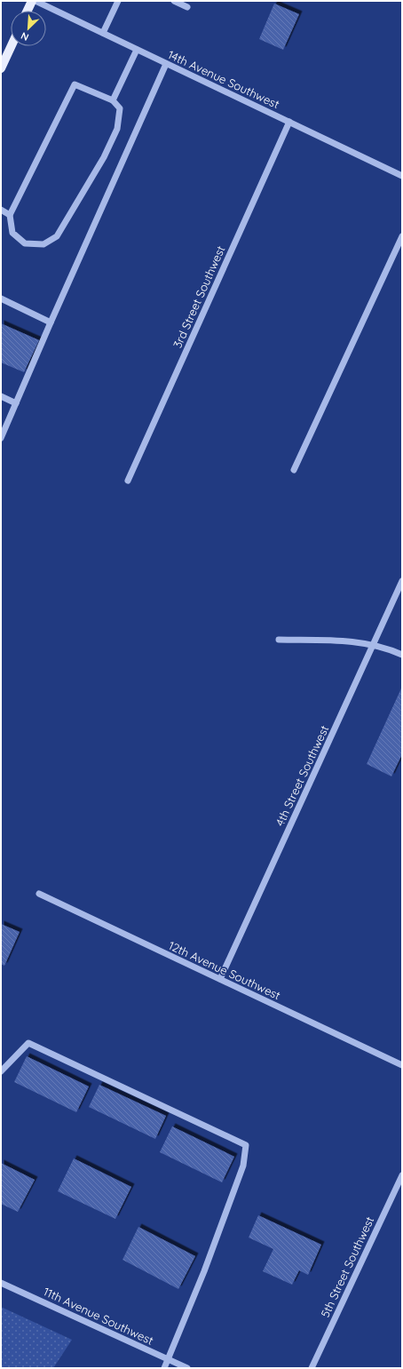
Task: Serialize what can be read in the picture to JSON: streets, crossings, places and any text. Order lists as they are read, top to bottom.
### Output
{
  "streets": {
    "street": [
      "14th Avenue Southwest",
      "3rd Street Southwest",
      "4th Street Southwest",
      "12th Avenue Southwest",
      "5th Street Southwest",
      "11th Avenue Southwest"
    ]
  },
  "crossings": [
    ["14th Avenue Southwest", "3rd Street Southwest"],
    ["4th Street Southwest", "12th Avenue Southwest"]
  ],
  "north": "bottom left"
}
